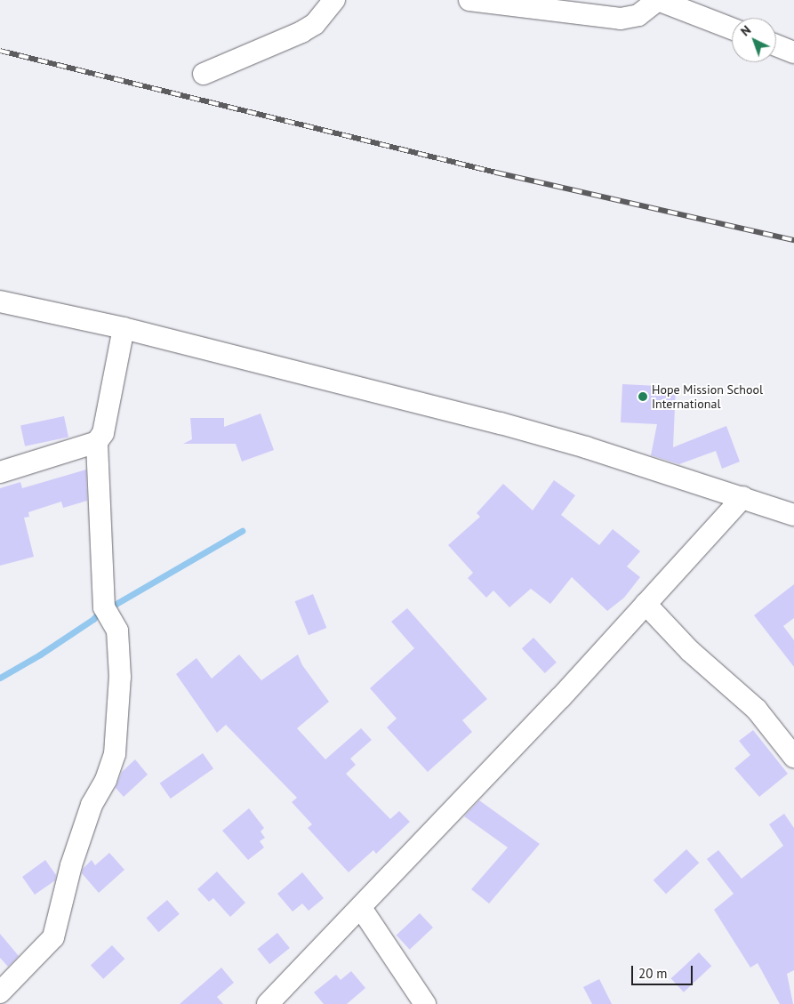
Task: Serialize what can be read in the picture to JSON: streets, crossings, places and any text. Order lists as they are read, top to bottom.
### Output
{
  "places": ["Hope Mission School International"],
  "scale_bar": "20 m",
  "north": "top left"
}
